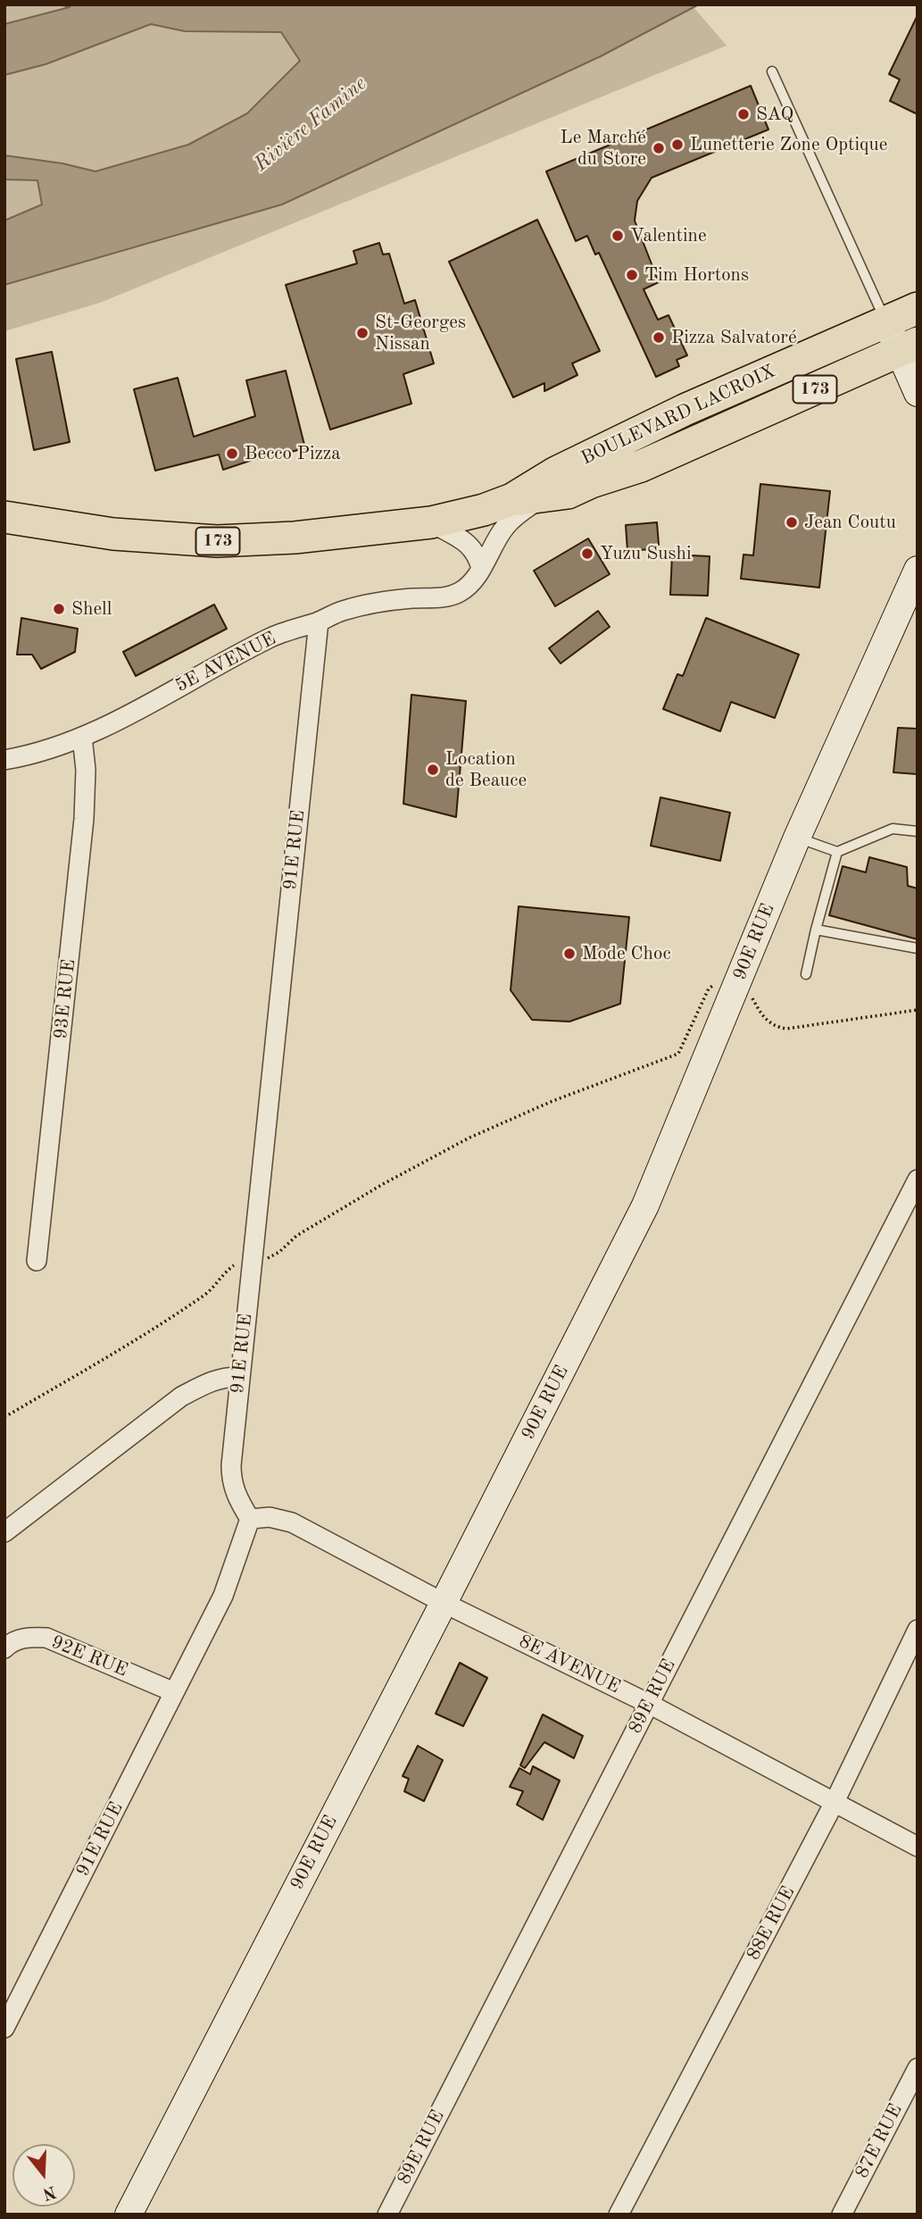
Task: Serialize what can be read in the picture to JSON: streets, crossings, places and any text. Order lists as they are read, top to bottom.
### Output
{
  "streets": {
    "main road": ["173", "BOULEVARD LACROIX"],
    "street": [
      "5E AVENUE",
      "91E RUE",
      "90E RUE",
      "93E RUE",
      "92E RUE",
      "8E AVENUE",
      "89E RUE",
      "88E RUE",
      "87E RUE"
    ]
  },
  "crossings": [
    ["BOULEVARD LACROIX", "5E AVENUE"],
    ["5E AVENUE", "91E RUE"],
    ["5E AVENUE", "93E RUE"],
    ["91E RUE", "92E RUE"],
    ["91E RUE", "8E AVENUE"],
    ["90E RUE", "8E AVENUE"],
    ["8E AVENUE", "89E RUE"],
    ["8E AVENUE", "88E RUE"]
  ],
  "water": ["Rivière Famine"],
  "places": [
    "SAQ",
    "Lunetterie Zone Optique",
    "Le Marché du Store",
    "Valentine",
    "Tim Hortons",
    "St-Georges Nissan",
    "Pizza Salvatoré",
    "Becco Pizza",
    "Jean Coutu",
    "Yuzu Sushi",
    "Shell",
    "Location de Beauce",
    "Mode Choc"
  ],
  "north": "bottom"
}
